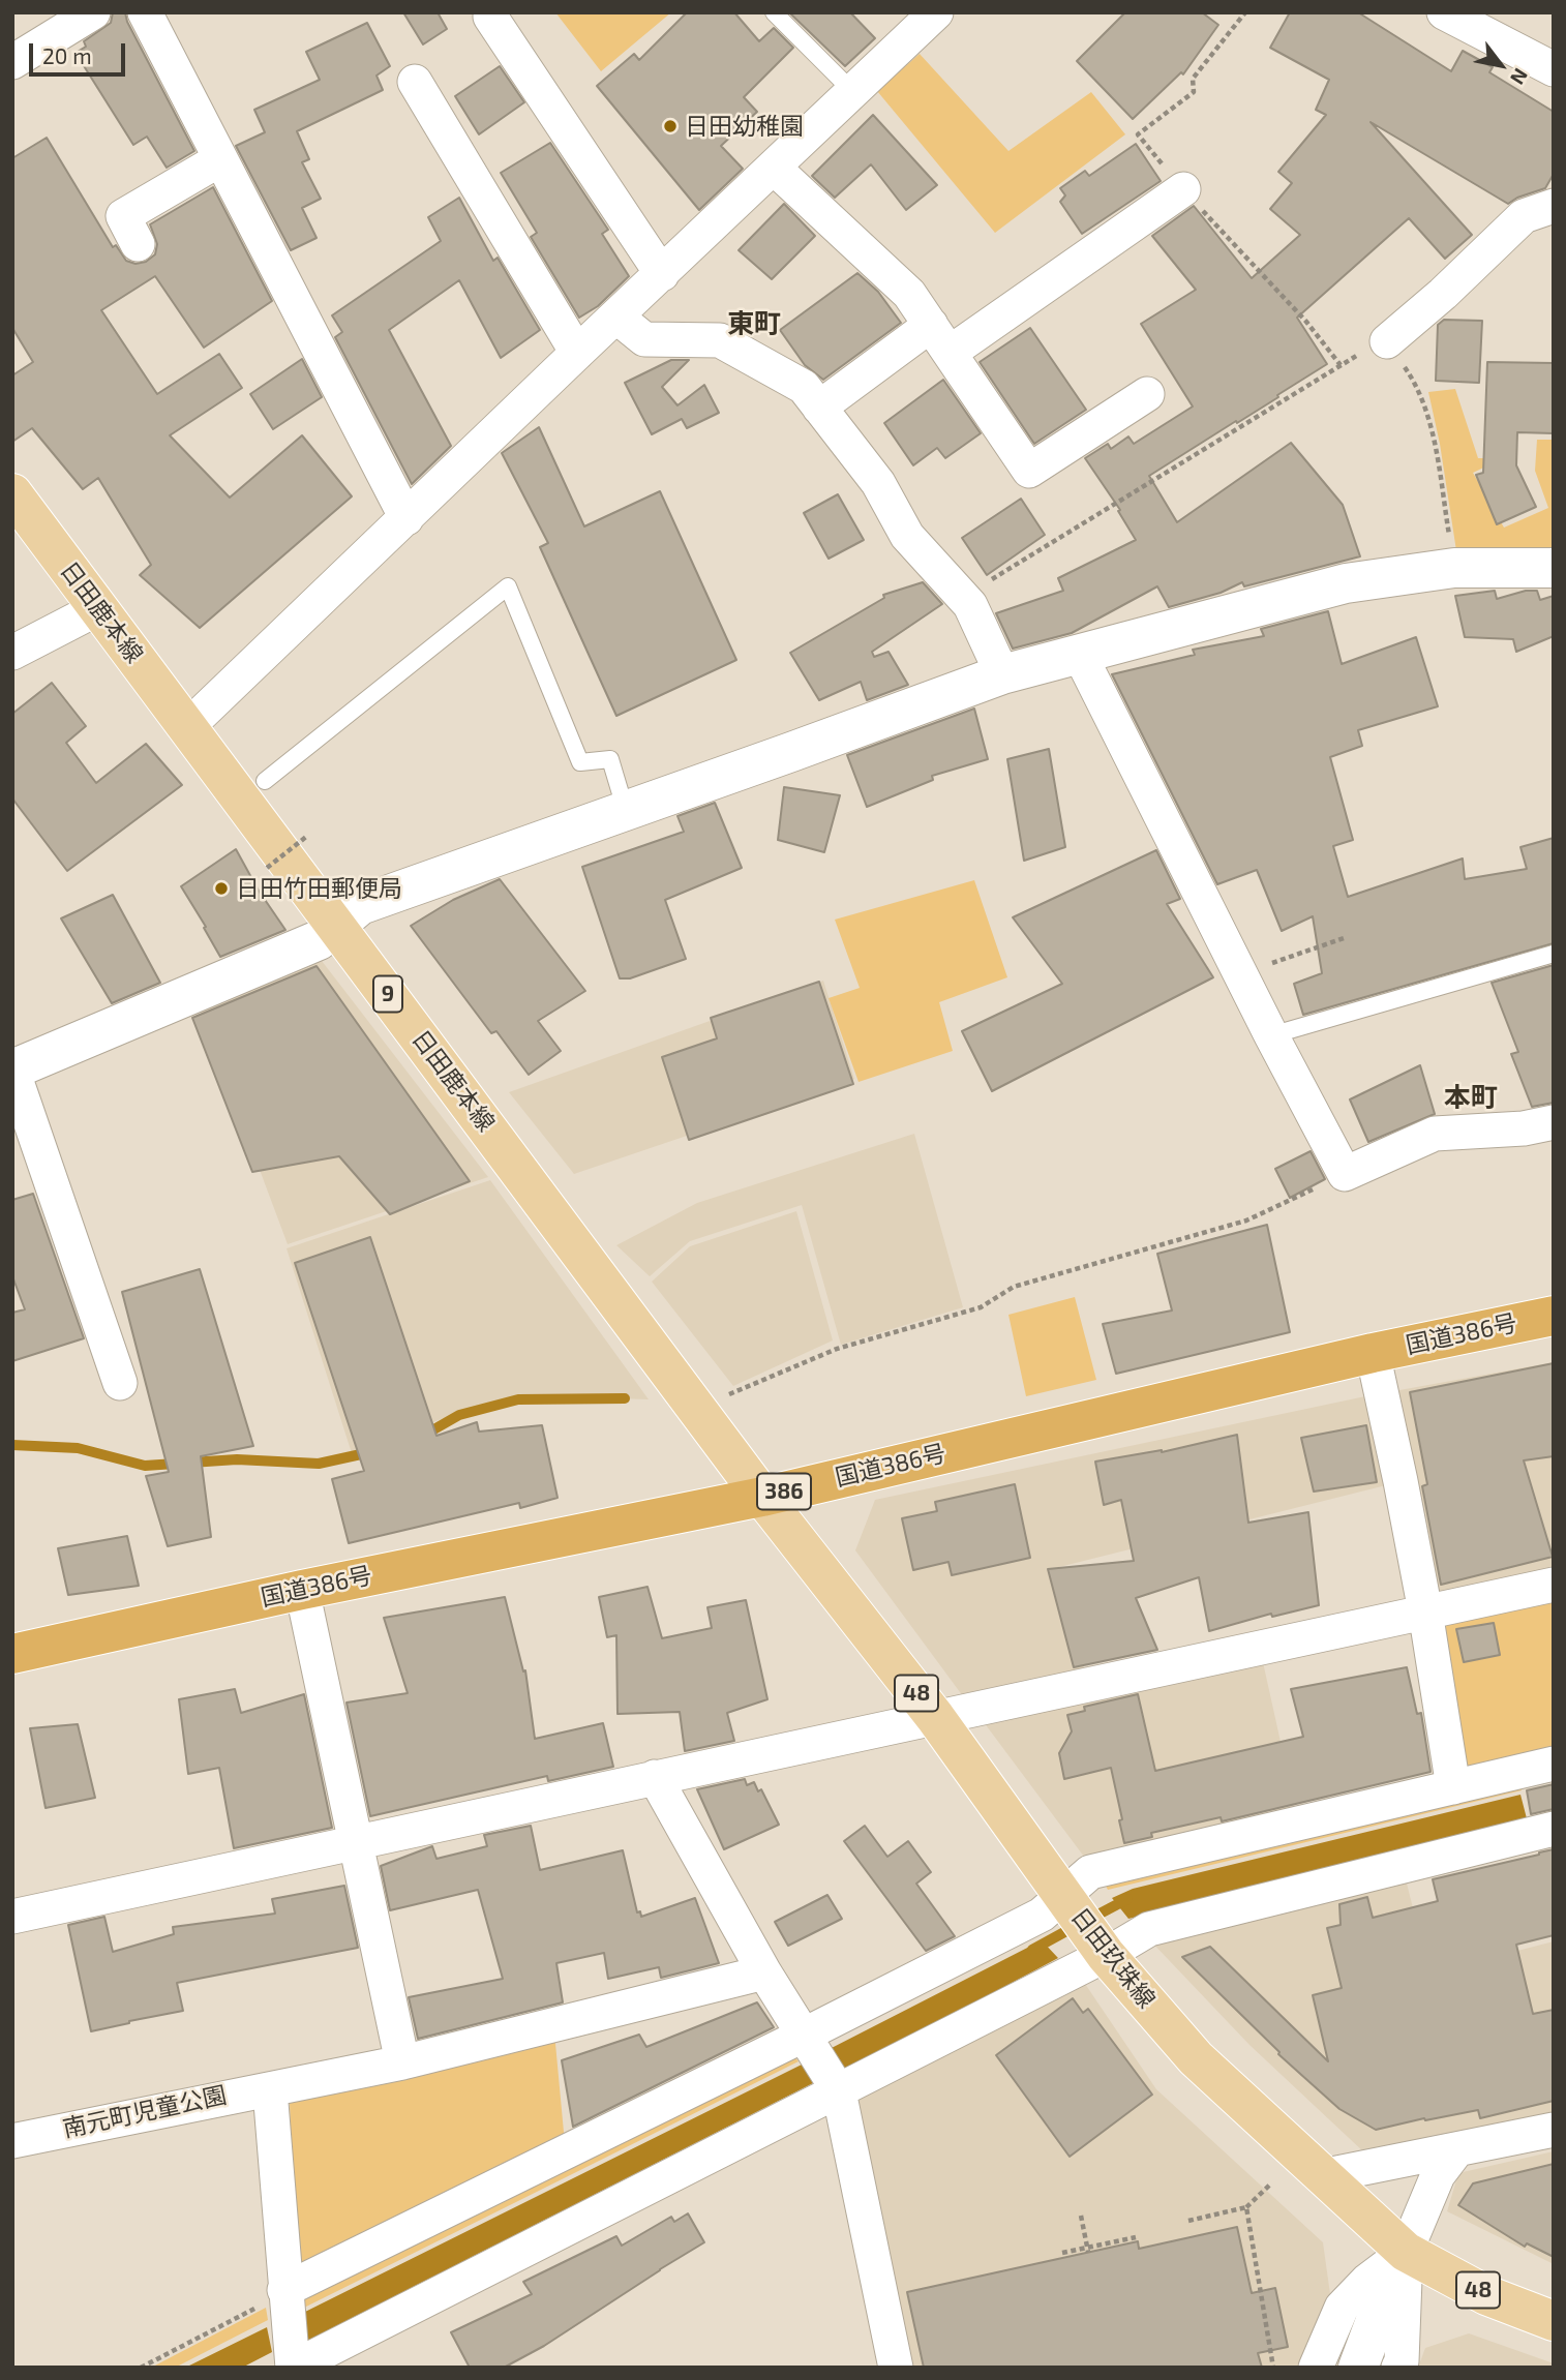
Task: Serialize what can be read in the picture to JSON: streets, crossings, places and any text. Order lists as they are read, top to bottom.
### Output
{
  "streets": {
    "highway": ["国道386号", "386"],
    "main road": [
      "日田鹿本線",
      "9",
      "48",
      "日田玖珠線"
    ]
  },
  "crossings": [
    ["日田鹿本線", "国道386号"],
    ["日田鹿本線", "日田玖珠線"],
    ["国道386号", "日田玖珠線"]
  ],
  "districts": ["東町", "本町"],
  "places": ["日田幼稚園", "日田竹田郵便局"],
  "scale_bar": "20 m",
  "north": "bottom right"
}
